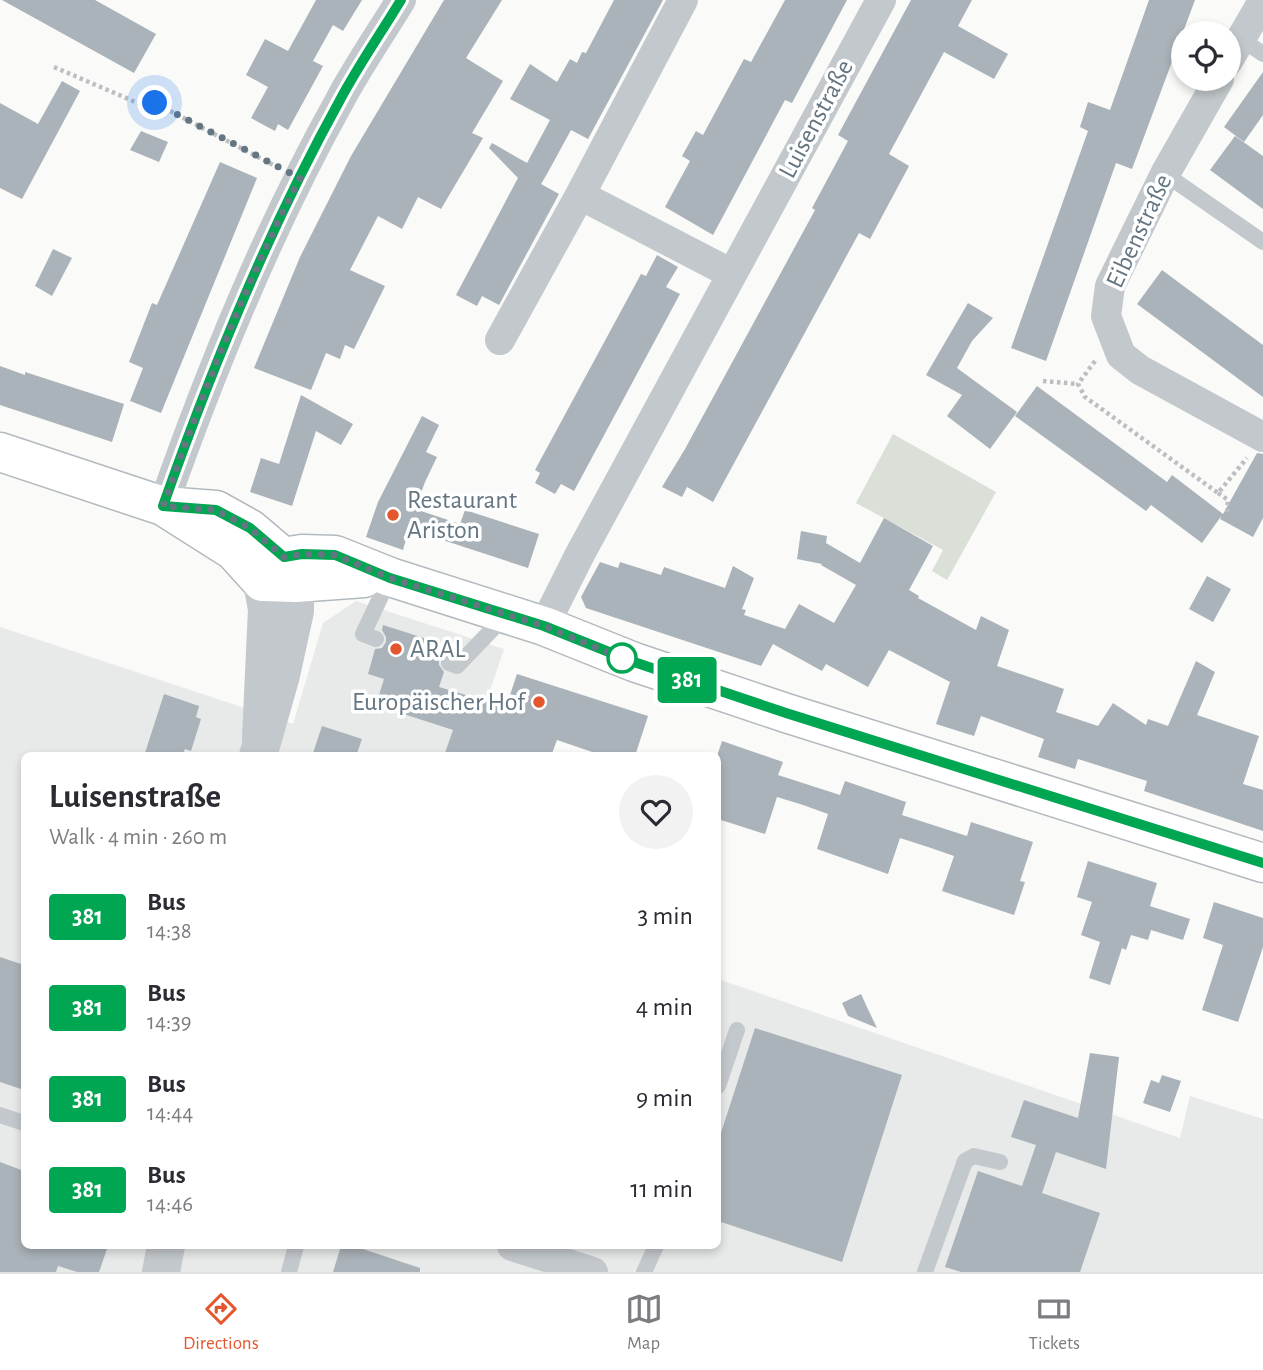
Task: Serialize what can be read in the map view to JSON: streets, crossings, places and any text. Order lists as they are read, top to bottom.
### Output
{
  "streets": {
    "street": ["Luisenstraße", "Eibenstraße"]
  },
  "places": ["Restaurant Ariston", "ARAL", "Europäischer Hof"],
  "lines": ["bus line 381"],
  "page": {
    "on_map": "381",
    "heading": ["Luisenstraße", "Walk · 4 min · 260 m"],
    "list": [
      {
        "mark": "381",
        "name": "Bus",
        "note": "14:38",
        "value": "3 min"
      },
      {
        "mark": "381",
        "name": "Bus",
        "note": "14:39",
        "value": "4 min"
      },
      {
        "mark": "381",
        "name": "Bus",
        "note": "14:44",
        "value": "9 min"
      },
      {
        "mark": "381",
        "name": "Bus",
        "note": "14:46",
        "value": "11 min"
      }
    ],
    "tabs": ["Directions", "Map", "Tickets"]
  }
}
